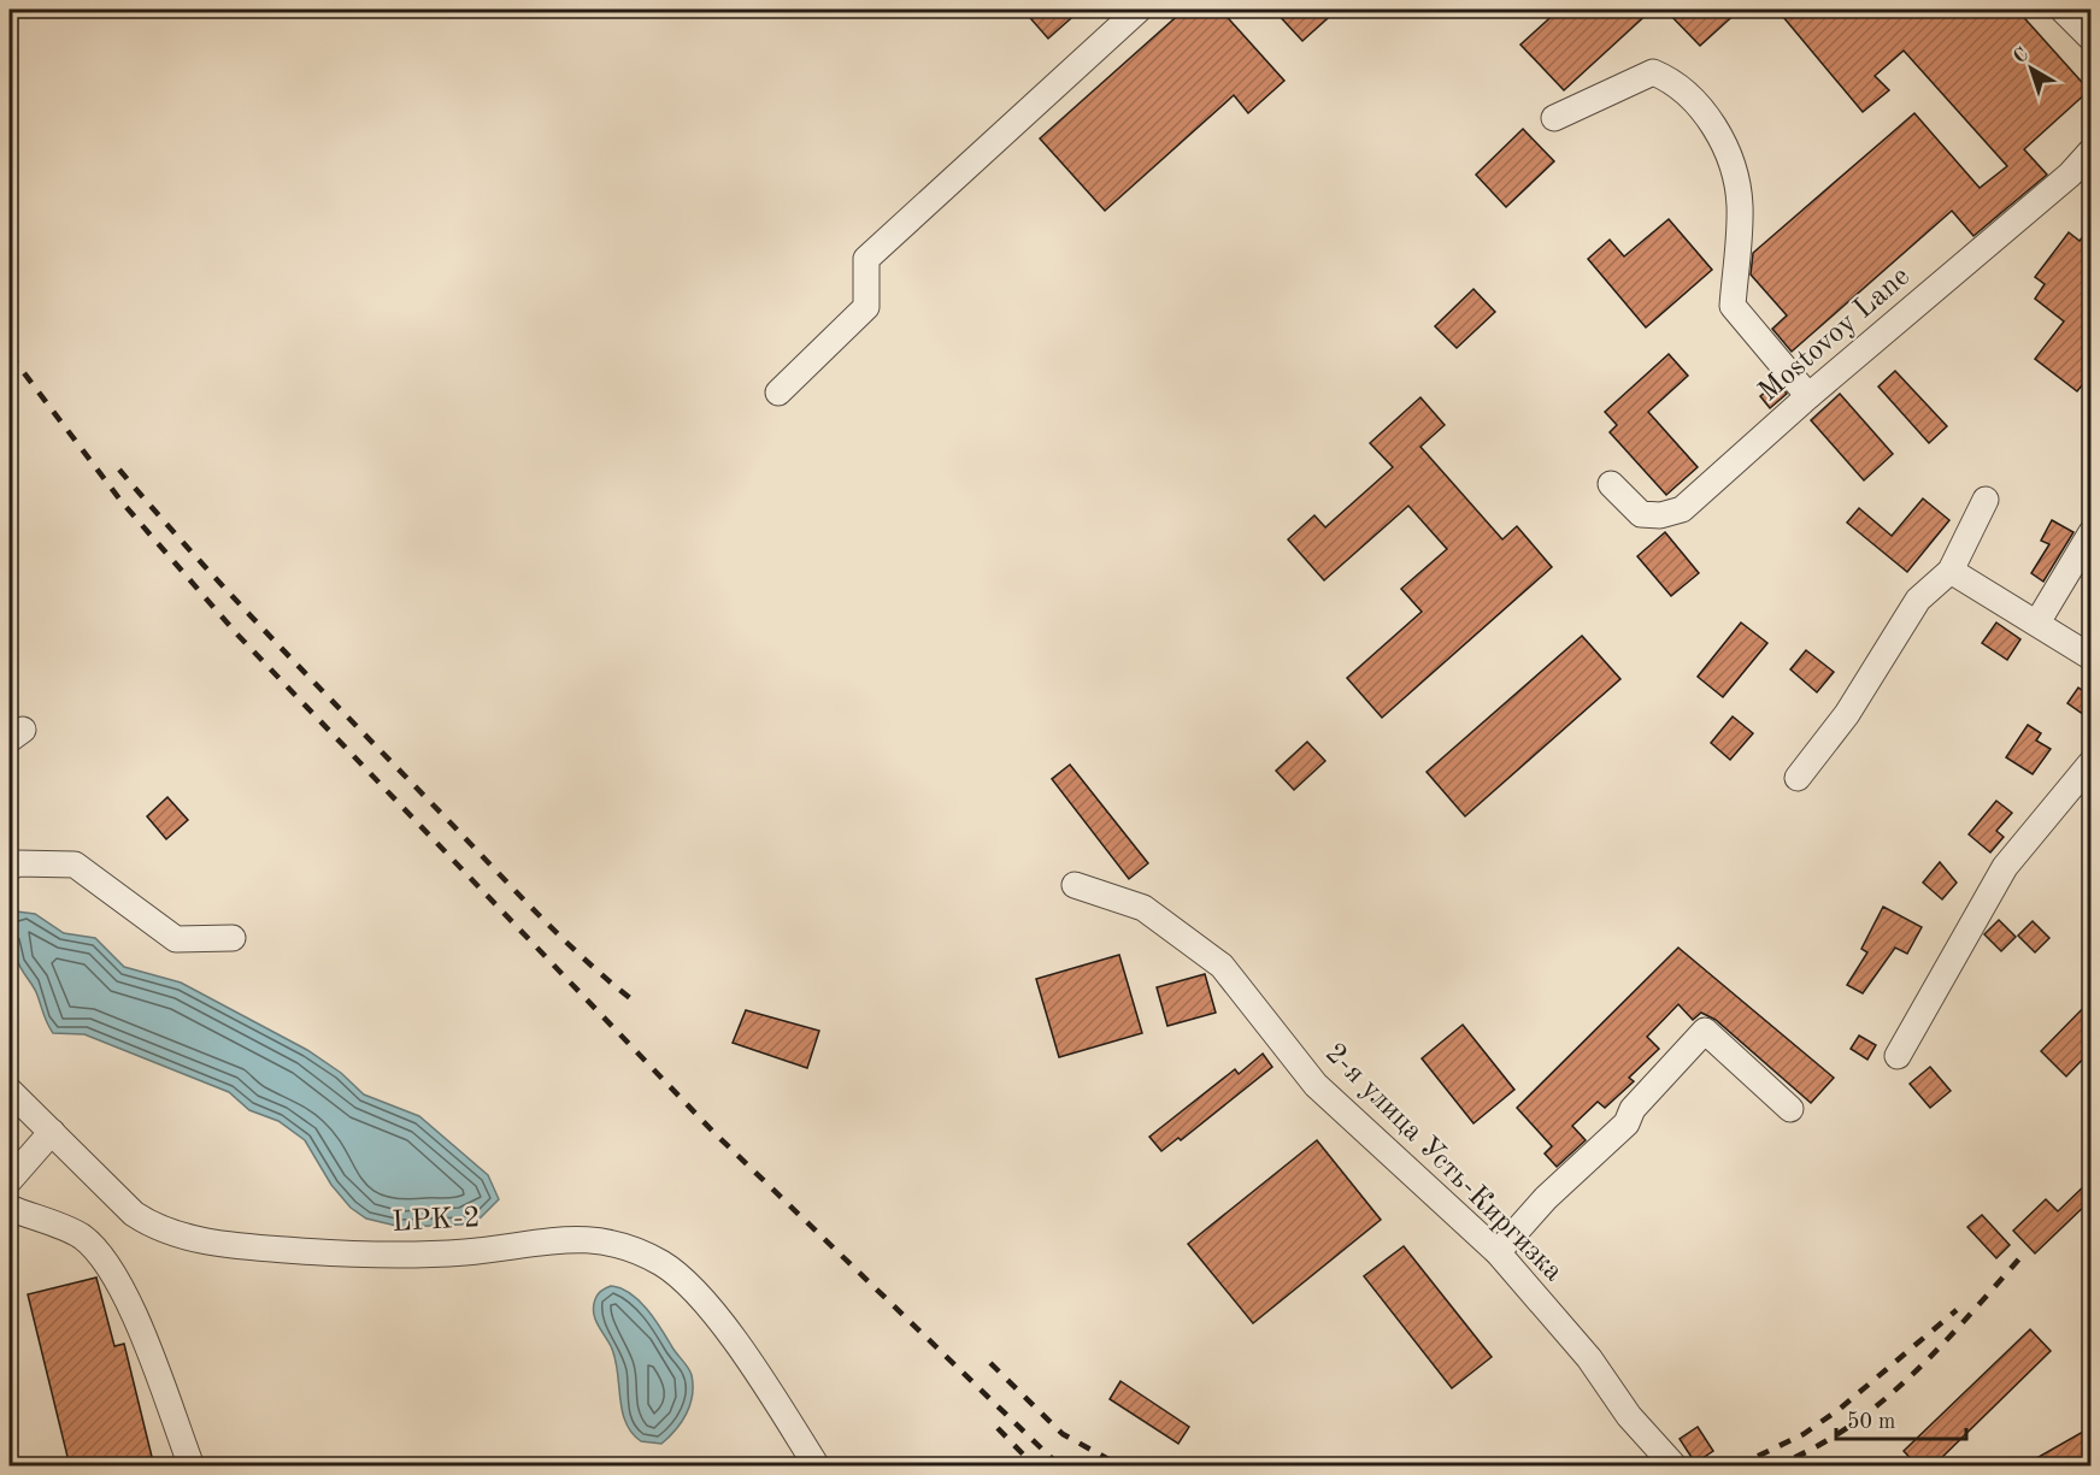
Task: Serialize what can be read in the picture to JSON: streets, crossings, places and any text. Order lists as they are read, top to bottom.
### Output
{
  "streets": {
    "street": ["Mostovoy Lane", "2-я улица Усть-Киргизка", "LPK-2"]
  },
  "scale_bar": "50 m",
  "north": "top left"
}
